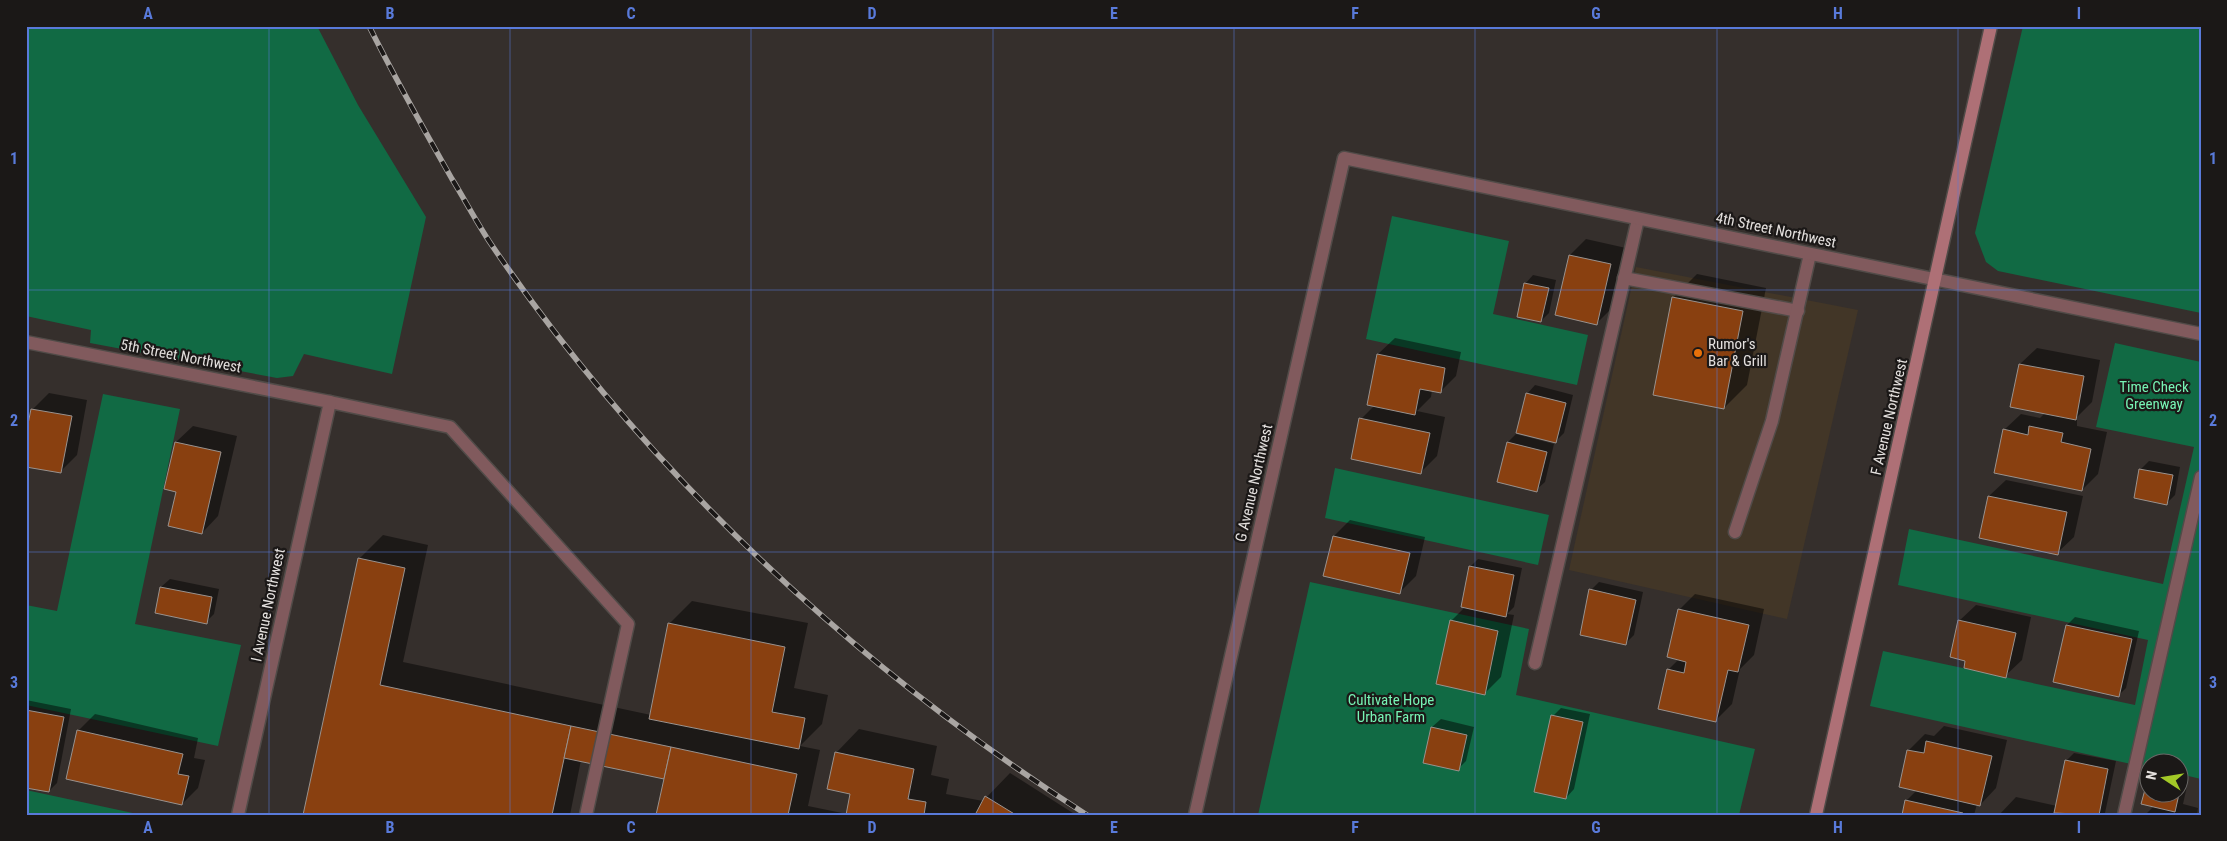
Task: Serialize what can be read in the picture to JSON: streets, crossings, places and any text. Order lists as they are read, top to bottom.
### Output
{
  "streets": {
    "main road": ["F Avenue Northwest"],
    "street": [
      "4th Street Northwest",
      "5th Street Northwest",
      "G Avenue Northwest",
      "I Avenue Northwest"
    ]
  },
  "crossings": [
    ["4th Street Northwest", "F Avenue Northwest"],
    ["4th Street Northwest", "G Avenue Northwest"],
    ["5th Street Northwest", "I Avenue Northwest"]
  ],
  "parks": ["Time Check Greenway", "Cultivate Hope Urban Farm"],
  "places": ["Rumor's Bar & Grill"],
  "north": "left",
  "grid": {
    "columns": [
      "A",
      "B",
      "C",
      "D",
      "E",
      "F",
      "G",
      "H",
      "I"
    ],
    "rows": ["1", "2", "3"]
  }
}
